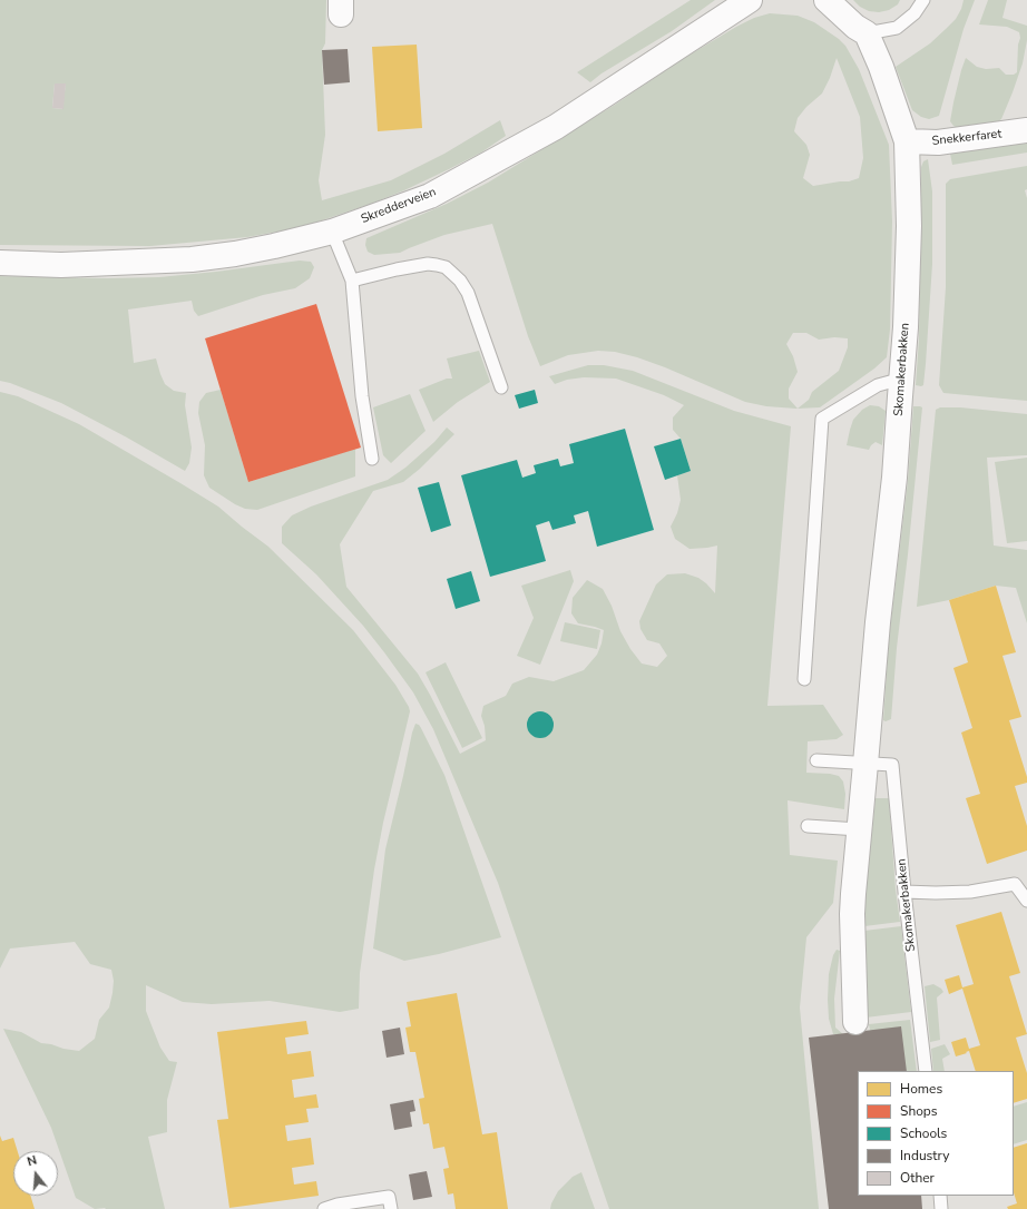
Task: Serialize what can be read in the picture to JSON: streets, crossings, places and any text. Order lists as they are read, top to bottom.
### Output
{
  "streets": {
    "street": ["Snekkerfaret", "Skredderveien", "Skomakerbakken"]
  },
  "crossings": [
    ["Snekkerfaret", "Skomakerbakken"]
  ],
  "legend": [
    "Homes",
    "Shops",
    "Schools",
    "Industry",
    "Other"
  ],
  "north": "top"
}
